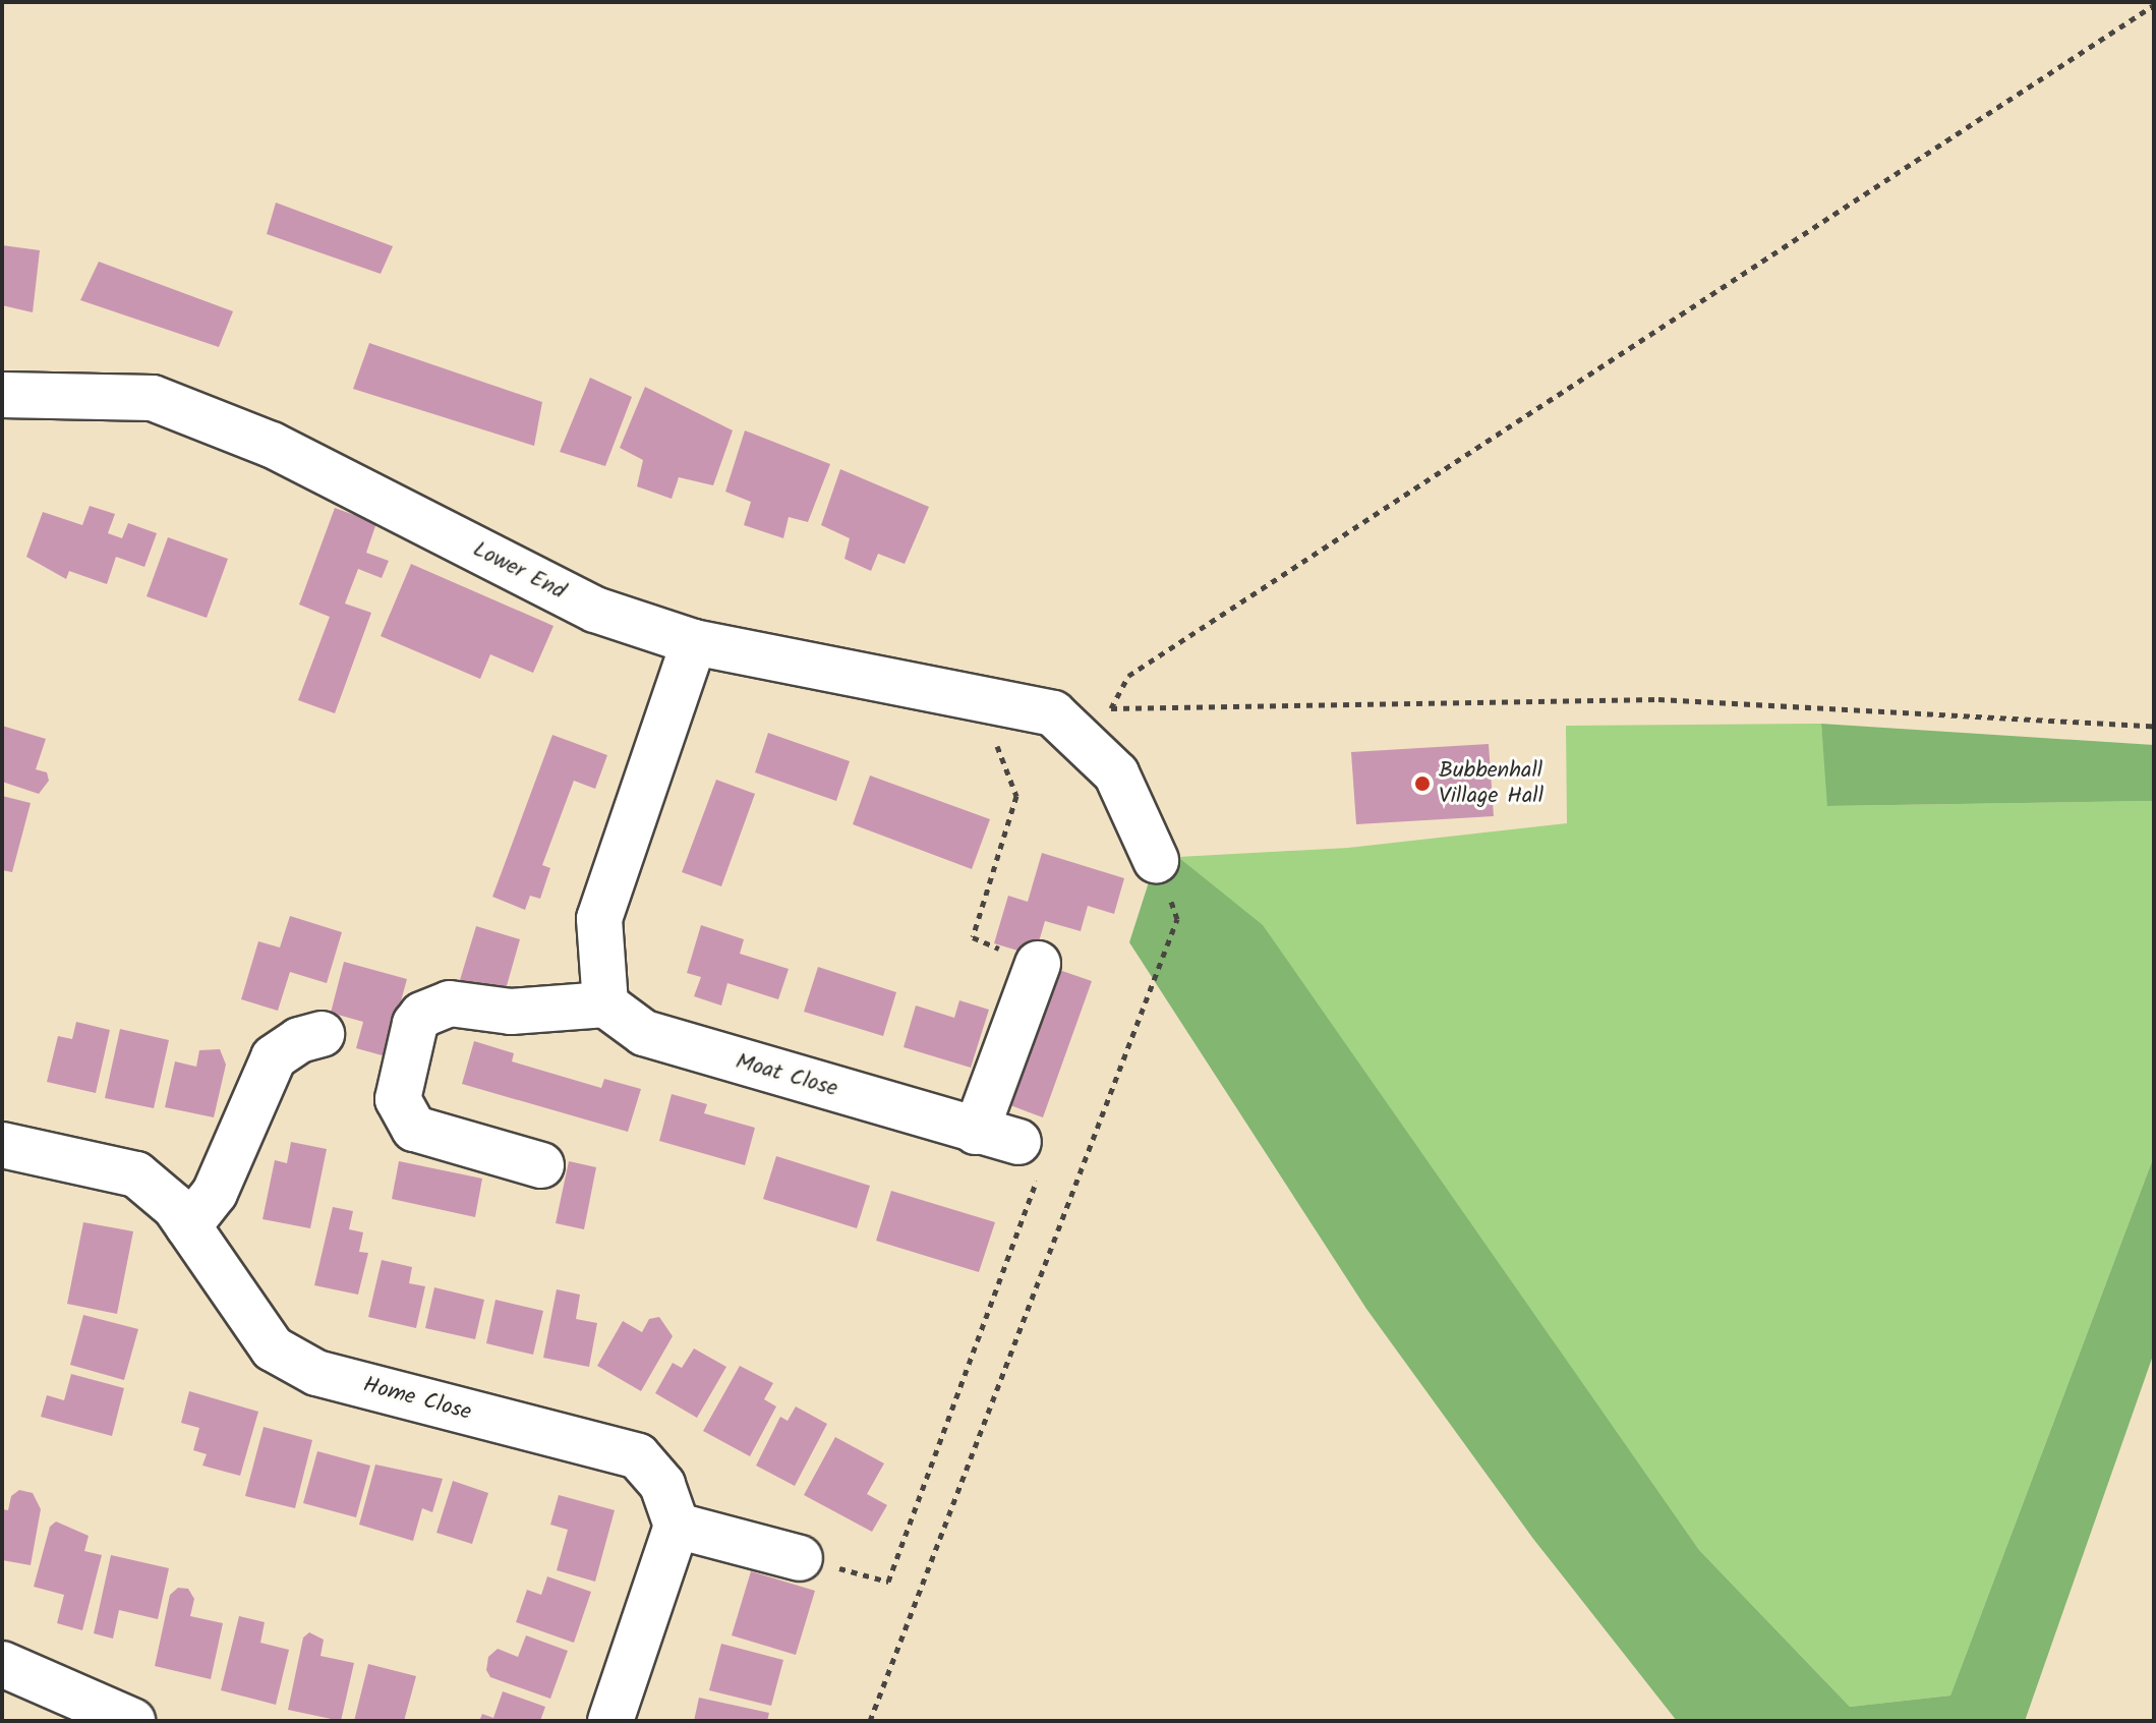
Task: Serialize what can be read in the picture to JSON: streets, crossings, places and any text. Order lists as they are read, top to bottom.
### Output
{
  "streets": {
    "street": ["Lower End", "Moat Close", "Home Close"]
  },
  "places": ["Bubbenhall Village Hall"]
}
